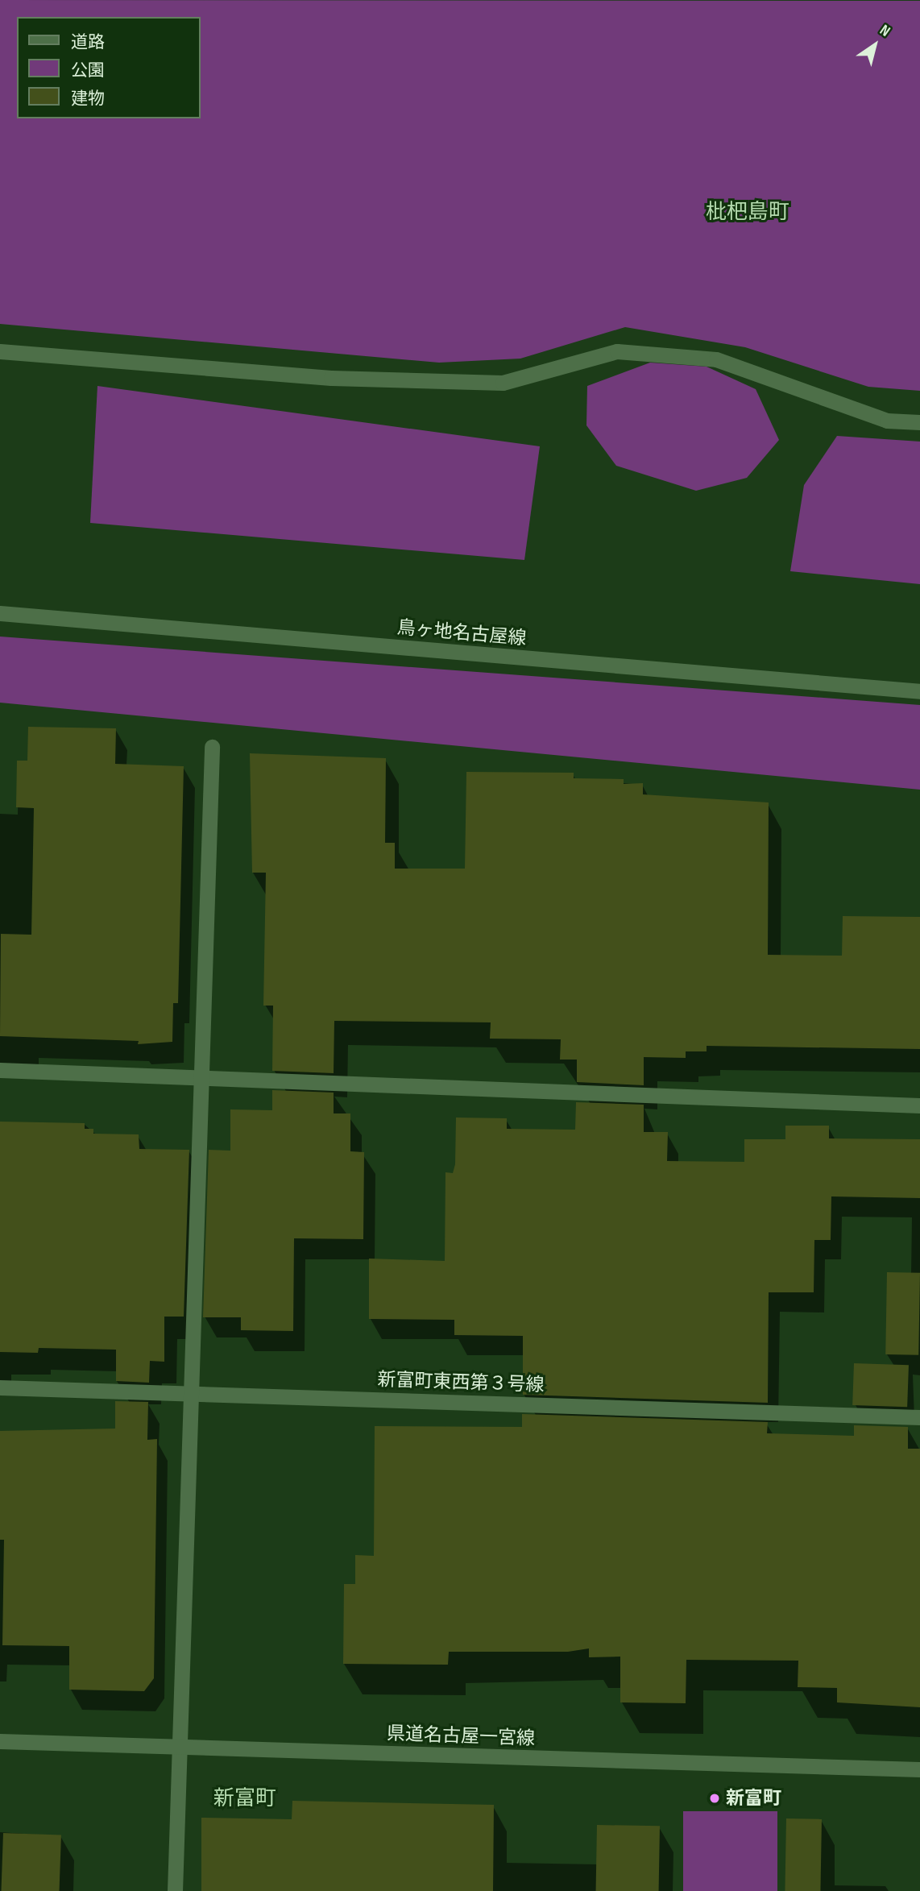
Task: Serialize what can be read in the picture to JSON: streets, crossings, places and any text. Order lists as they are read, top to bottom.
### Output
{
  "streets": {
    "street": ["鳥ヶ地名古屋線", "新富町東西第３号線", "県道名古屋一宮線"]
  },
  "districts": ["枇杷島町", "新富町"],
  "places": ["新富町"],
  "legend": ["道路", "公園", "建物"],
  "north": "top right"
}
